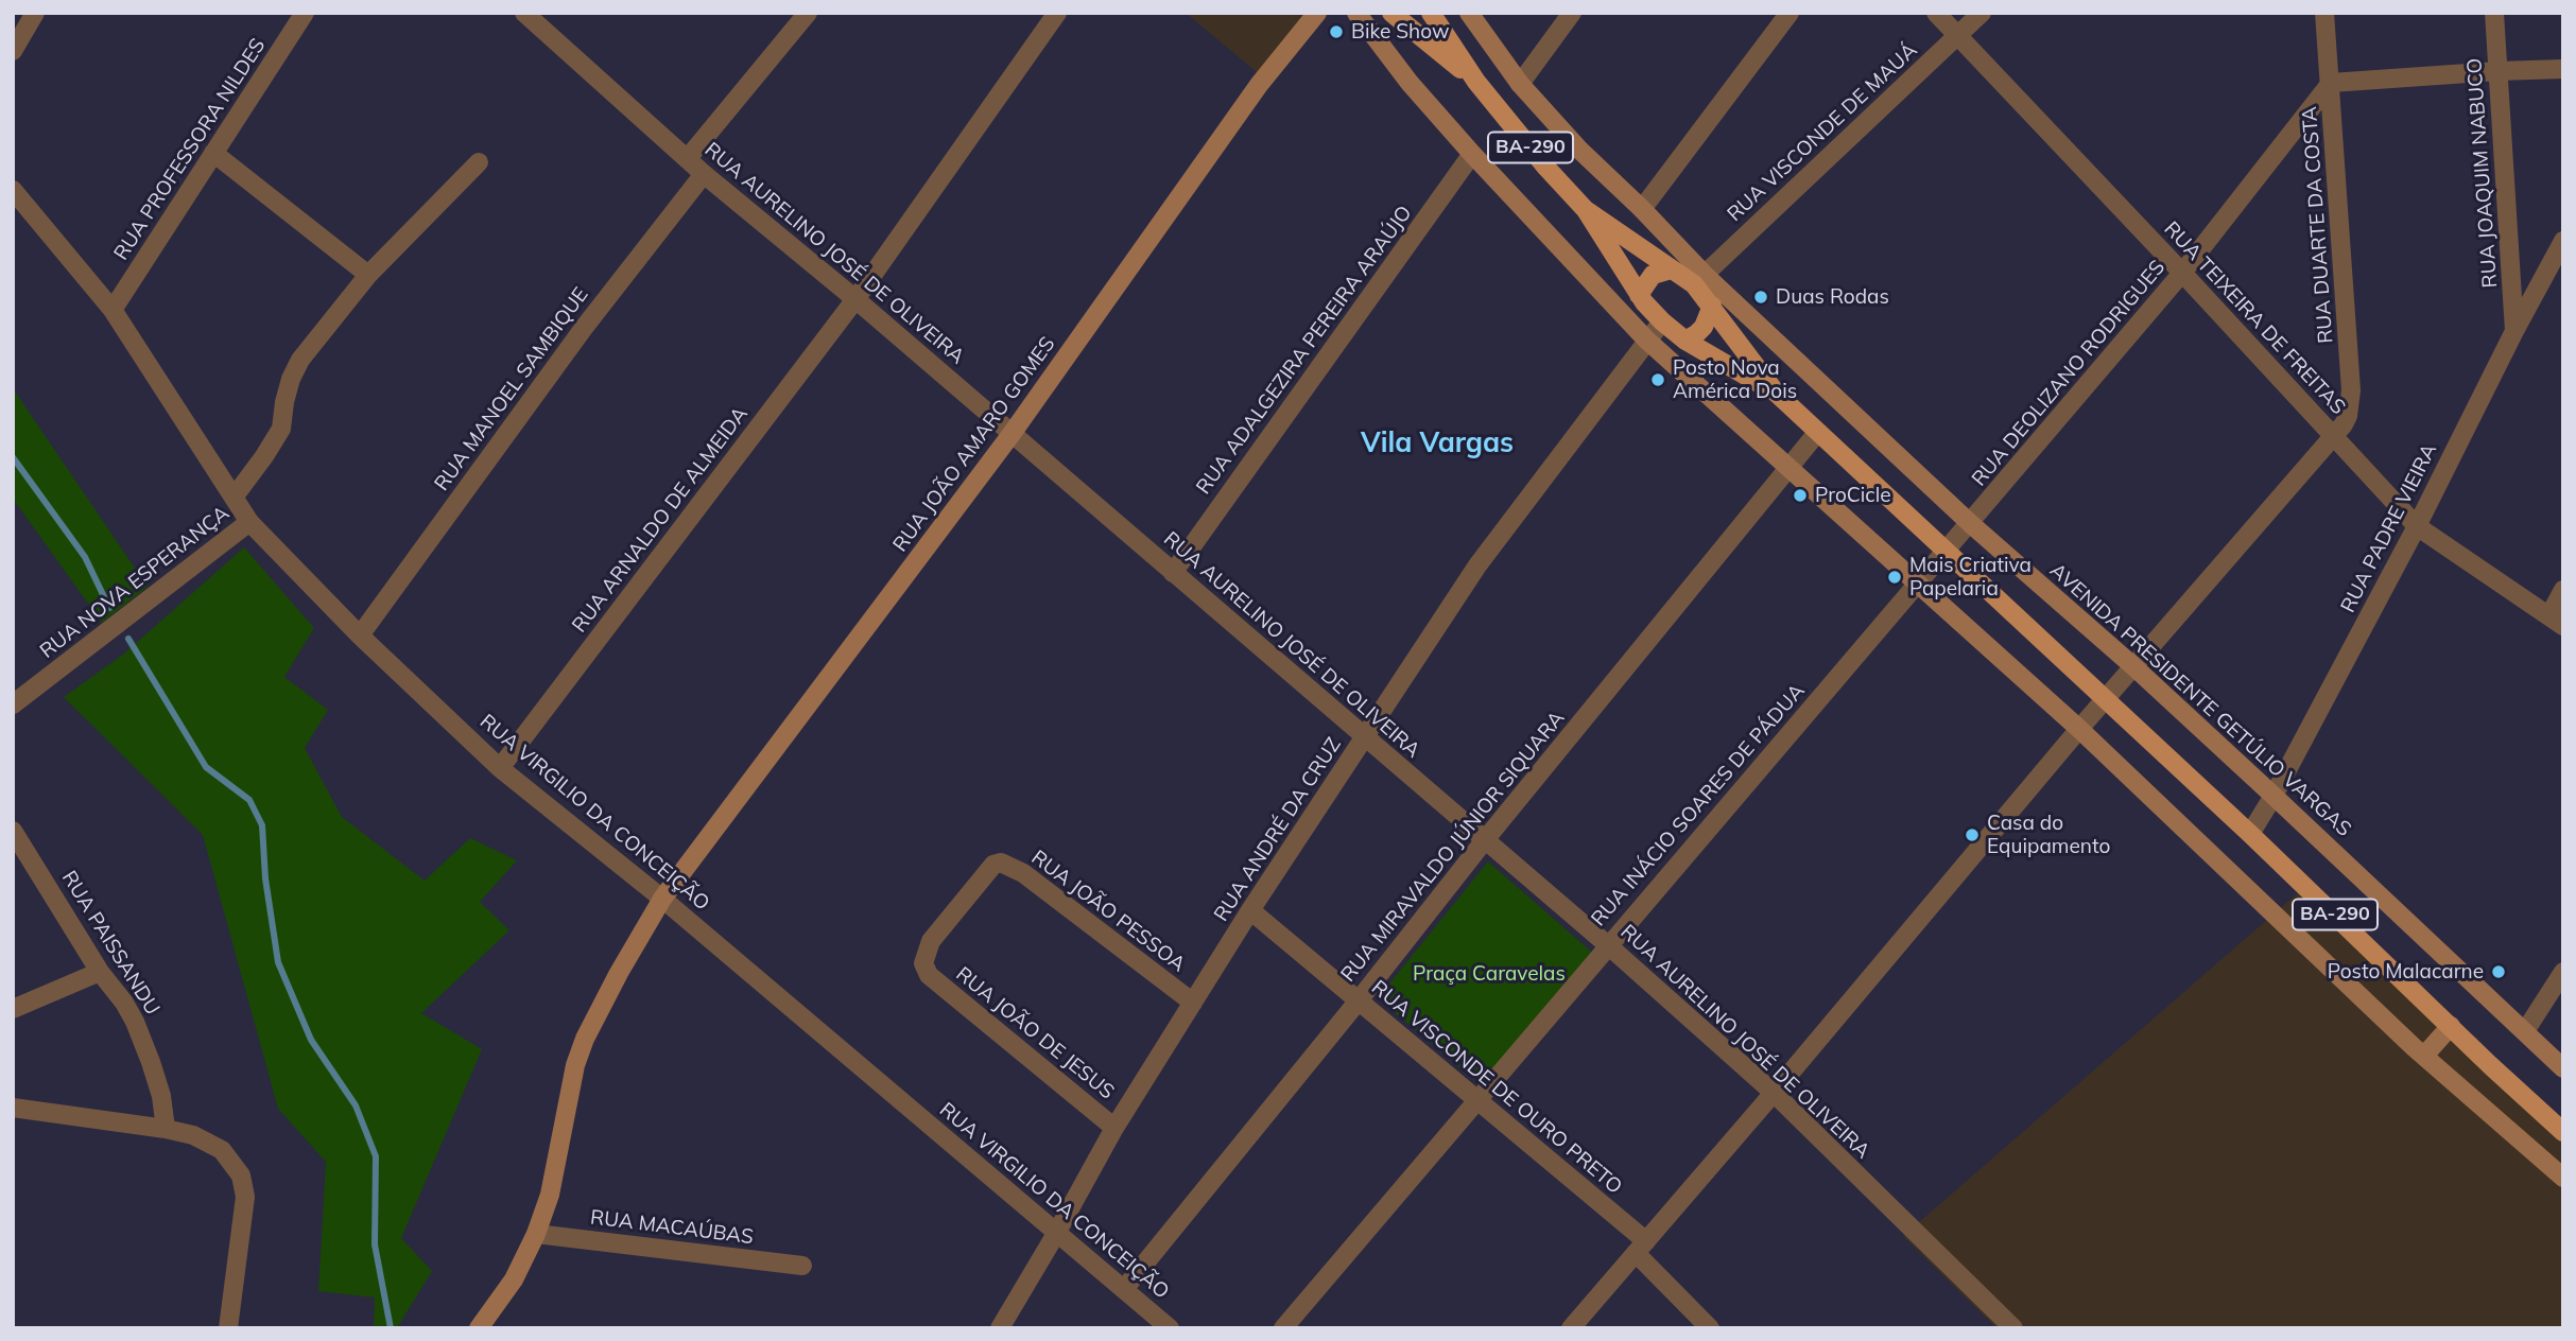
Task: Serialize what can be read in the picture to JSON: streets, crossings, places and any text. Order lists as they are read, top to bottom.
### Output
{
  "streets": {
    "main road": ["BA-290", "AVENIDA PRESIDENTE GETÚLIO VARGAS"],
    "street": [
      "RUA VISCONDE DE MAUÁ",
      "RUA PROFESSORA NILDES",
      "RUA JOAQUIM NABUCO",
      "RUA DUARTE DA COSTA",
      "RUA AURELINO JOSÉ DE OLIVEIRA",
      "RUA TEIXEIRA DE FREITAS",
      "RUA ADALGEZIRA PEREIRA ARAÚJO",
      "RUA DEOLIZANO RODRIGUES",
      "RUA MANOEL SAMBIQUE",
      "RUA JOÃO AMARO GOMES",
      "RUA ARNALDO DE ALMEIDA",
      "RUA PADRE VIEIRA",
      "RUA NOVA ESPERANÇA",
      "RUA INÁCIO SOARES DE PÁDUA",
      "RUA VIRGILIO DA CONCEIÇÃO",
      "RUA ANDRÉ DA CRUZ",
      "RUA MIRAVALDO JÚNIOR SIQUARA",
      "RUA JOÃO PESSOA",
      "RUA PAISSANDU",
      "RUA JOÃO DE JESUS",
      "RUA VISCONDE DE OURO PRETO",
      "RUA MACAÚBAS"
    ]
  },
  "crossings": [
    ["RUA VISCONDE DE MAUÁ", "RUA TEIXEIRA DE FREITAS"],
    ["RUA VISCONDE DE MAUÁ", "AVENIDA PRESIDENTE GETÚLIO VARGAS"],
    ["RUA VISCONDE DE MAUÁ", "RUA ANDRÉ DA CRUZ"],
    ["RUA PROFESSORA NILDES", "RUA VIRGILIO DA CONCEIÇÃO"],
    ["RUA JOAQUIM NABUCO", "RUA PADRE VIEIRA"],
    ["RUA DUARTE DA COSTA", "RUA AURELINO JOSÉ DE OLIVEIRA"],
    ["RUA DUARTE DA COSTA", "RUA TEIXEIRA DE FREITAS"],
    ["RUA DUARTE DA COSTA", "RUA DEOLIZANO RODRIGUES"],
    ["RUA DUARTE DA COSTA", "AVENIDA PRESIDENTE GETÚLIO VARGAS"],
    ["RUA DUARTE DA COSTA", "RUA VISCONDE DE OURO PRETO"],
    ["RUA AURELINO JOSÉ DE OLIVEIRA", "RUA ADALGEZIRA PEREIRA ARAÚJO"],
    ["RUA AURELINO JOSÉ DE OLIVEIRA", "RUA MANOEL SAMBIQUE"],
    ["RUA AURELINO JOSÉ DE OLIVEIRA", "RUA JOÃO AMARO GOMES"],
    ["RUA AURELINO JOSÉ DE OLIVEIRA", "RUA ARNALDO DE ALMEIDA"],
    ["RUA AURELINO JOSÉ DE OLIVEIRA", "RUA INÁCIO SOARES DE PÁDUA"],
    ["RUA AURELINO JOSÉ DE OLIVEIRA", "RUA ANDRÉ DA CRUZ"],
    ["RUA AURELINO JOSÉ DE OLIVEIRA", "RUA MIRAVALDO JÚNIOR SIQUARA"],
    ["RUA TEIXEIRA DE FREITAS", "RUA DEOLIZANO RODRIGUES"],
    ["RUA TEIXEIRA DE FREITAS", "RUA PADRE VIEIRA"],
    ["RUA DEOLIZANO RODRIGUES", "AVENIDA PRESIDENTE GETÚLIO VARGAS"],
    ["RUA DEOLIZANO RODRIGUES", "RUA INÁCIO SOARES DE PÁDUA"],
    ["RUA MANOEL SAMBIQUE", "RUA VIRGILIO DA CONCEIÇÃO"],
    ["RUA JOÃO AMARO GOMES", "RUA VIRGILIO DA CONCEIÇÃO"],
    ["RUA JOÃO AMARO GOMES", "RUA MACAÚBAS"],
    ["RUA ARNALDO DE ALMEIDA", "RUA VIRGILIO DA CONCEIÇÃO"],
    ["RUA PADRE VIEIRA", "AVENIDA PRESIDENTE GETÚLIO VARGAS"],
    ["RUA NOVA ESPERANÇA", "RUA VIRGILIO DA CONCEIÇÃO"],
    ["AVENIDA PRESIDENTE GETÚLIO VARGAS", "RUA INÁCIO SOARES DE PÁDUA"],
    ["AVENIDA PRESIDENTE GETÚLIO VARGAS", "RUA ANDRÉ DA CRUZ"],
    ["AVENIDA PRESIDENTE GETÚLIO VARGAS", "RUA MIRAVALDO JÚNIOR SIQUARA"],
    ["RUA INÁCIO SOARES DE PÁDUA", "RUA VISCONDE DE OURO PRETO"],
    ["RUA VIRGILIO DA CONCEIÇÃO", "RUA ANDRÉ DA CRUZ"],
    ["RUA VIRGILIO DA CONCEIÇÃO", "RUA MIRAVALDO JÚNIOR SIQUARA"],
    ["RUA ANDRÉ DA CRUZ", "RUA JOÃO PESSOA"],
    ["RUA ANDRÉ DA CRUZ", "RUA JOÃO DE JESUS"],
    ["RUA ANDRÉ DA CRUZ", "RUA VISCONDE DE OURO PRETO"],
    ["RUA MIRAVALDO JÚNIOR SIQUARA", "RUA VISCONDE DE OURO PRETO"],
    ["RUA JOÃO PESSOA", "RUA JOÃO DE JESUS"]
  ],
  "districts": ["Vila Vargas"],
  "parks": ["Praça Caravelas"],
  "places": [
    "Bike Show",
    "Duas Rodas",
    "Posto Nova América Dois",
    "ProCicle",
    "Mais Criativa Papelaria",
    "Casa do Equipamento",
    "Posto Malacarne"
  ]
}
